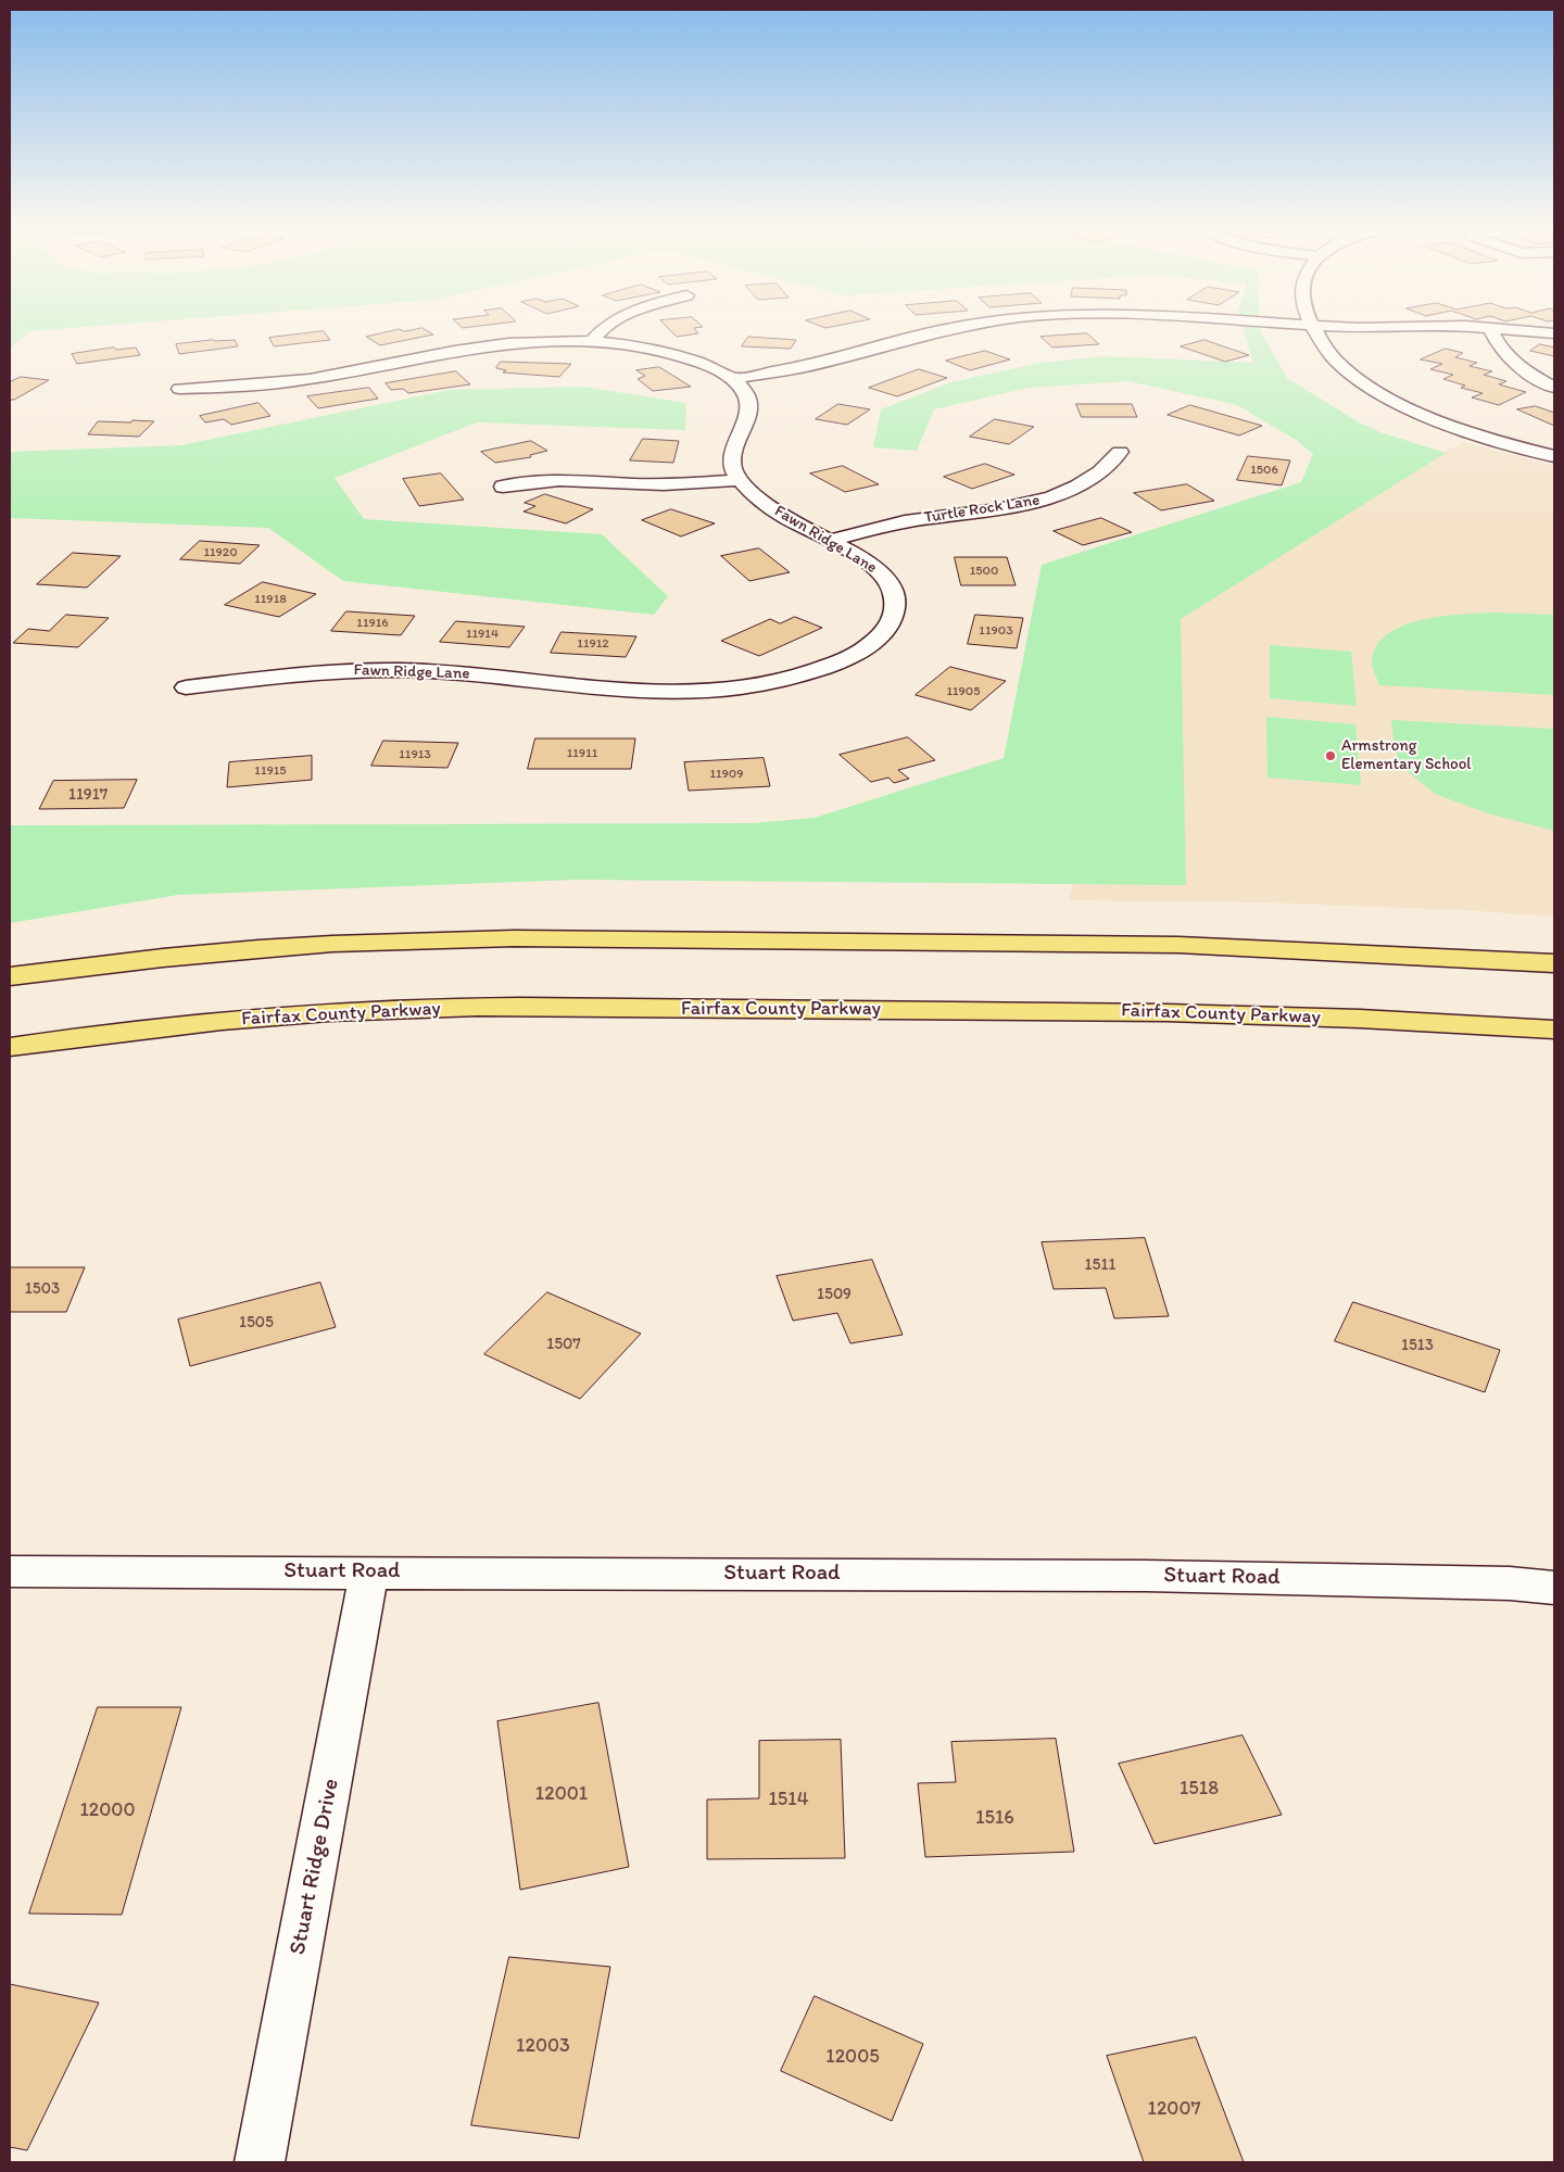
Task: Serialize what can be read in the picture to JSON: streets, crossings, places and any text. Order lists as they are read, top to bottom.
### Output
{
  "streets": {
    "highway": ["Fairfax County Parkway"],
    "street": [
      "Turtle Rock Lane",
      "Fawn Ridge Lane",
      "Stuart Road",
      "Stuart Ridge Drive"
    ]
  },
  "crossings": [
    ["Turtle Rock Lane", "Fawn Ridge Lane"],
    ["Stuart Road", "Stuart Ridge Drive"]
  ],
  "places": ["Armstrong Elementary School"],
  "house_numbers": [
    "1506",
    "11920",
    "1500",
    "11918",
    "11916",
    "11903",
    "11914",
    "11912",
    "11905",
    "11911",
    "11913",
    "11915",
    "11909",
    "11917",
    "1511",
    "1503",
    "1509",
    "1505",
    "1507",
    "1513",
    "1518",
    "12001",
    "1514",
    "12000",
    "1516",
    "12003",
    "12005",
    "12007"
  ]
}
